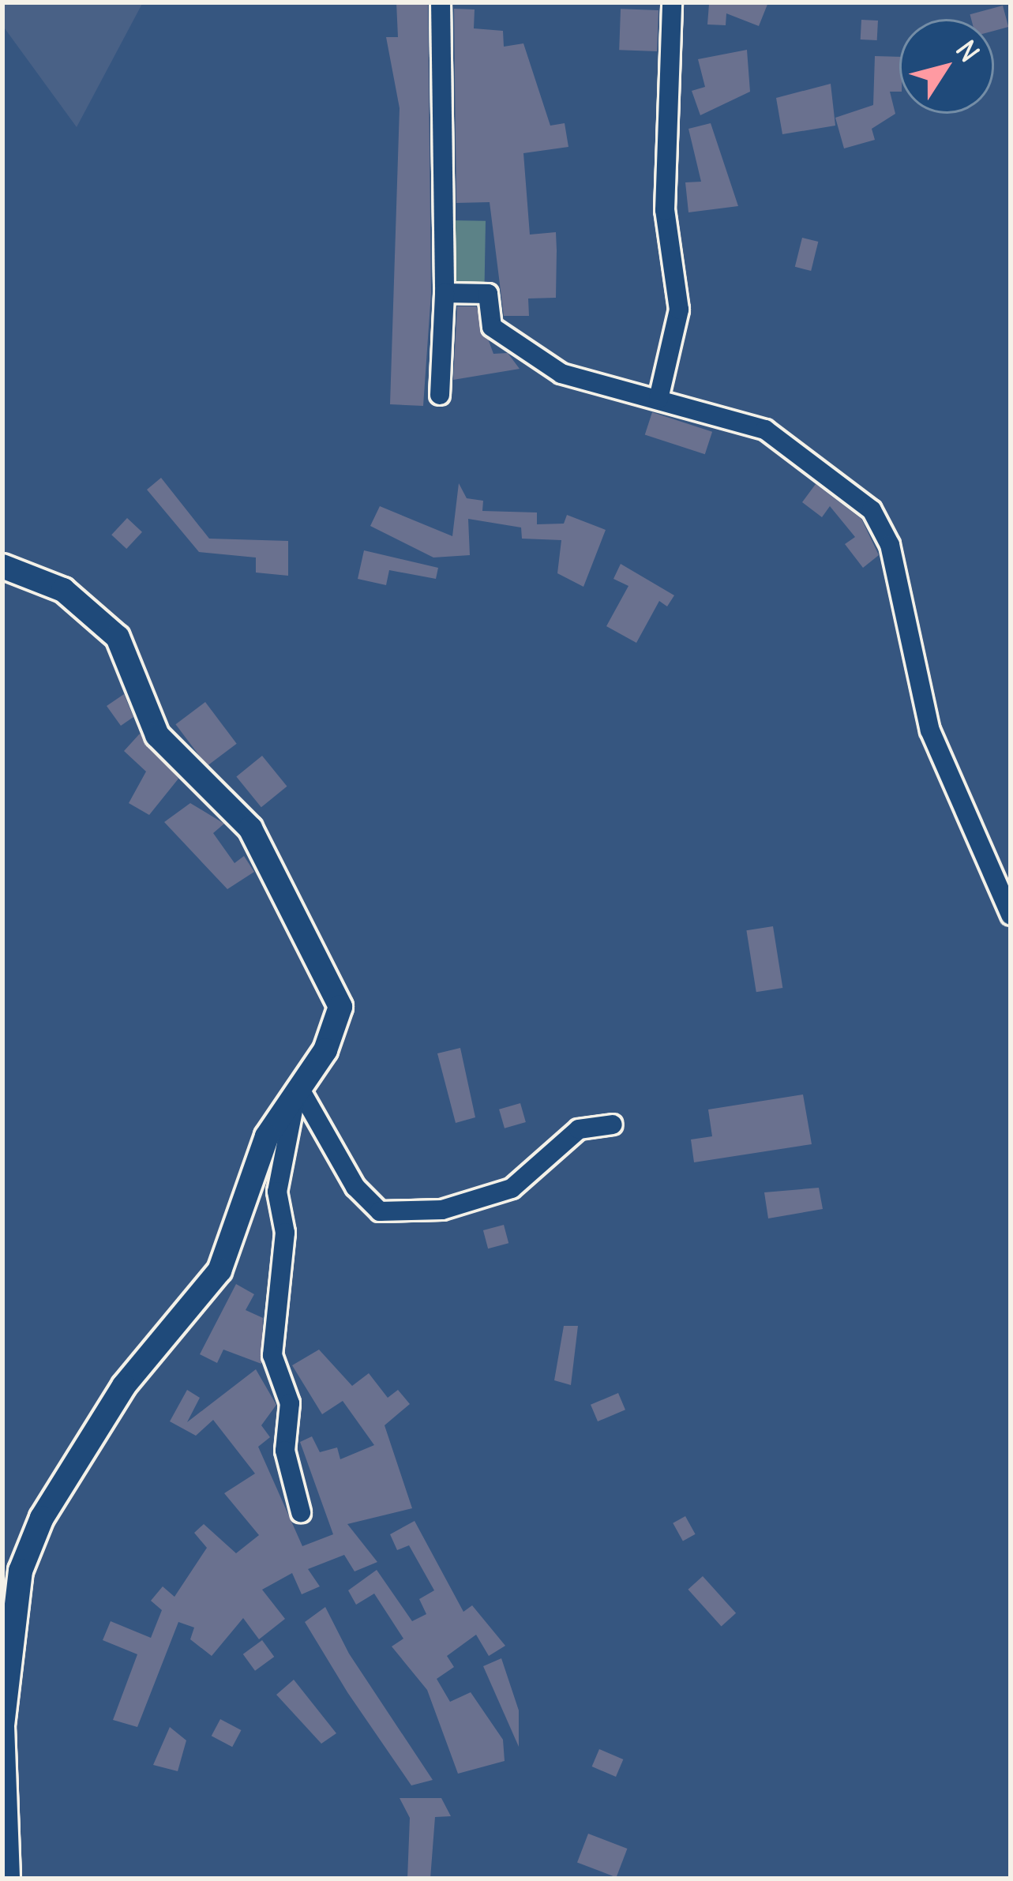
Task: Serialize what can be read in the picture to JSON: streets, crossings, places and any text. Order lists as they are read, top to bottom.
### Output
{
  "north": "top right"
}
